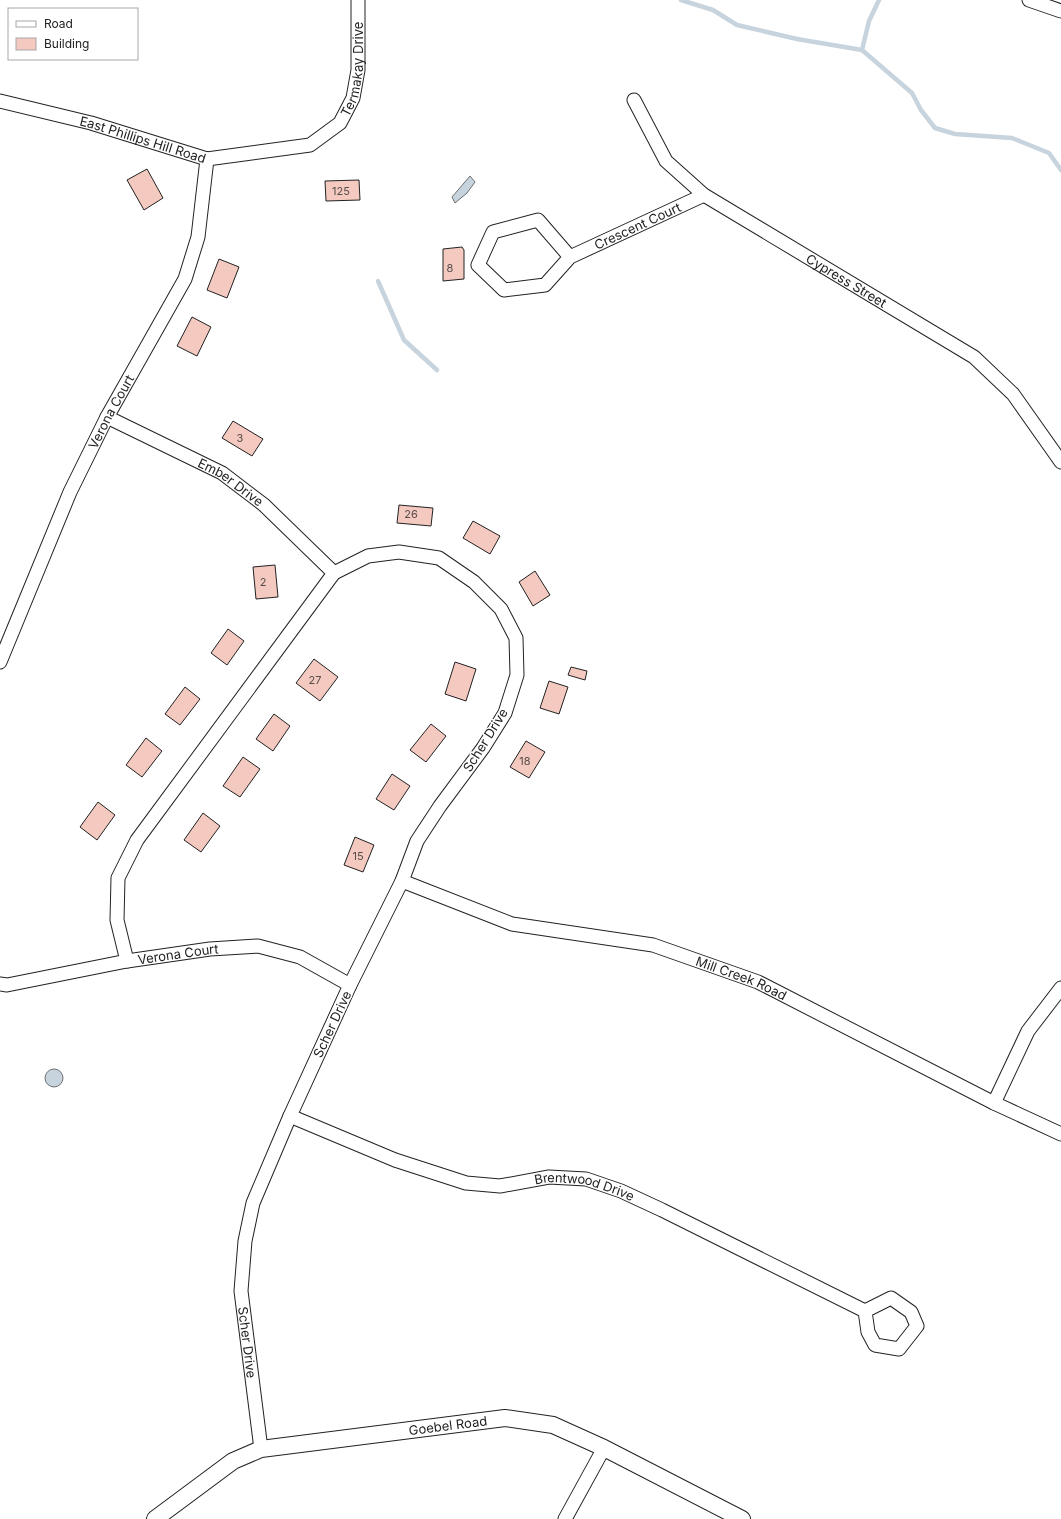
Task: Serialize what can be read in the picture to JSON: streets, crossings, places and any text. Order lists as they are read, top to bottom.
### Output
{
  "streets": {
    "street": [
      "Termakay Drive",
      "East Phillips Hill Road",
      "Crescent Court",
      "Cypress Street",
      "Verona Court",
      "Ember Drive",
      "Scher Drive",
      "Mill Creek Road",
      "Brentwood Drive",
      "Goebel Road"
    ]
  },
  "crossings": [
    ["Termakay Drive", "East Phillips Hill Road"],
    ["East Phillips Hill Road", "Verona Court"],
    ["Crescent Court", "Cypress Street"],
    ["Verona Court", "Ember Drive"],
    ["Verona Court", "Scher Drive"],
    ["Ember Drive", "Scher Drive"],
    ["Scher Drive", "Mill Creek Road"],
    ["Scher Drive", "Brentwood Drive"],
    ["Scher Drive", "Goebel Road"]
  ],
  "house_numbers": [
    "125",
    "8",
    "3",
    "26",
    "2",
    "27",
    "18",
    "15"
  ],
  "legend": ["Road", "Building"]
}
